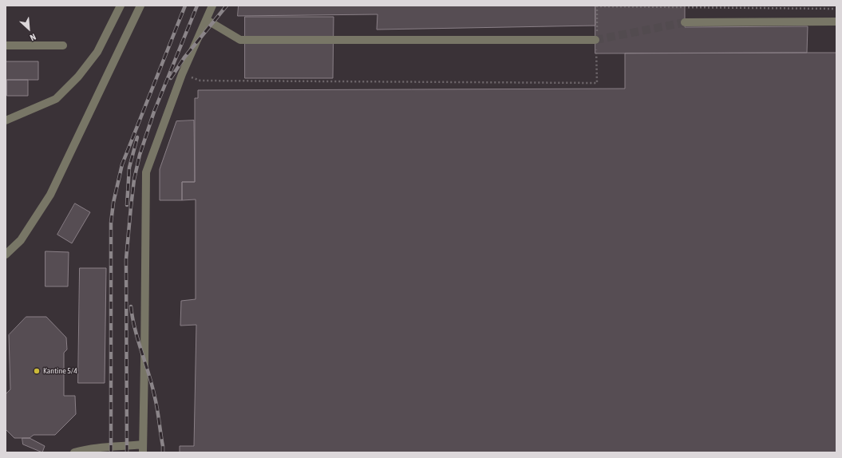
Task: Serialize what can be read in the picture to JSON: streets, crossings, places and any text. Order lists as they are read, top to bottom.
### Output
{
  "places": ["Kantine 5/4"],
  "north": "bottom right"
}
